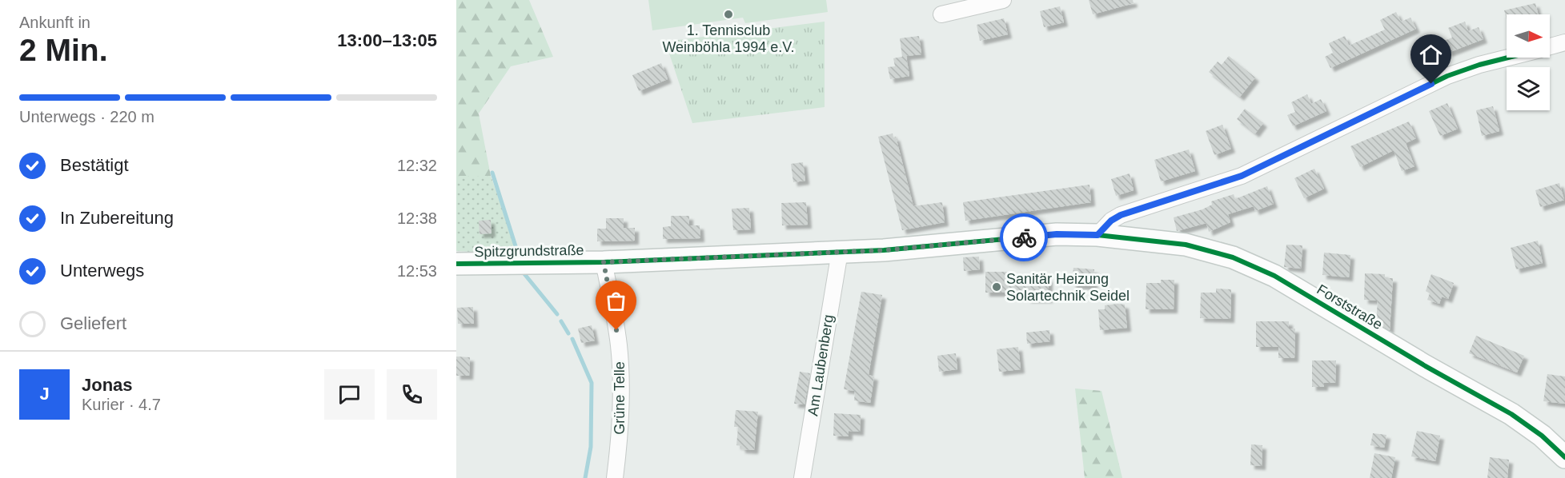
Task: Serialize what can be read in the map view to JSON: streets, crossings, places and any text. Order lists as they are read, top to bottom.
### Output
{
  "streets": {
    "street": [
      "Spitzgrundstraße",
      "Forststraße",
      "Am Laubenberg",
      "Grüne Telle"
    ]
  },
  "crossings": [
    ["Spitzgrundstraße", "Forststraße"],
    ["Spitzgrundstraße", "Am Laubenberg"],
    ["Spitzgrundstraße", "Grüne Telle"]
  ],
  "places": ["1. Tennisclub Weinböhla 1994 e.V.", "Sanitär Heizung Solartechnik Seidel"],
  "north": "right",
  "page": {
    "heading": ["2 Min.", "Ankunft in", "13:00–13:05"],
    "panel": ["Jonas", "Kurier · 4.7"],
    "bar": "Unterwegs · 220 m",
    "list": [
      ["Bestätigt", "12:32"],
      ["In Zubereitung", "12:38"],
      ["Unterwegs", "12:53"],
      "Geliefert"
    ],
    "round": "J"
  }
}
